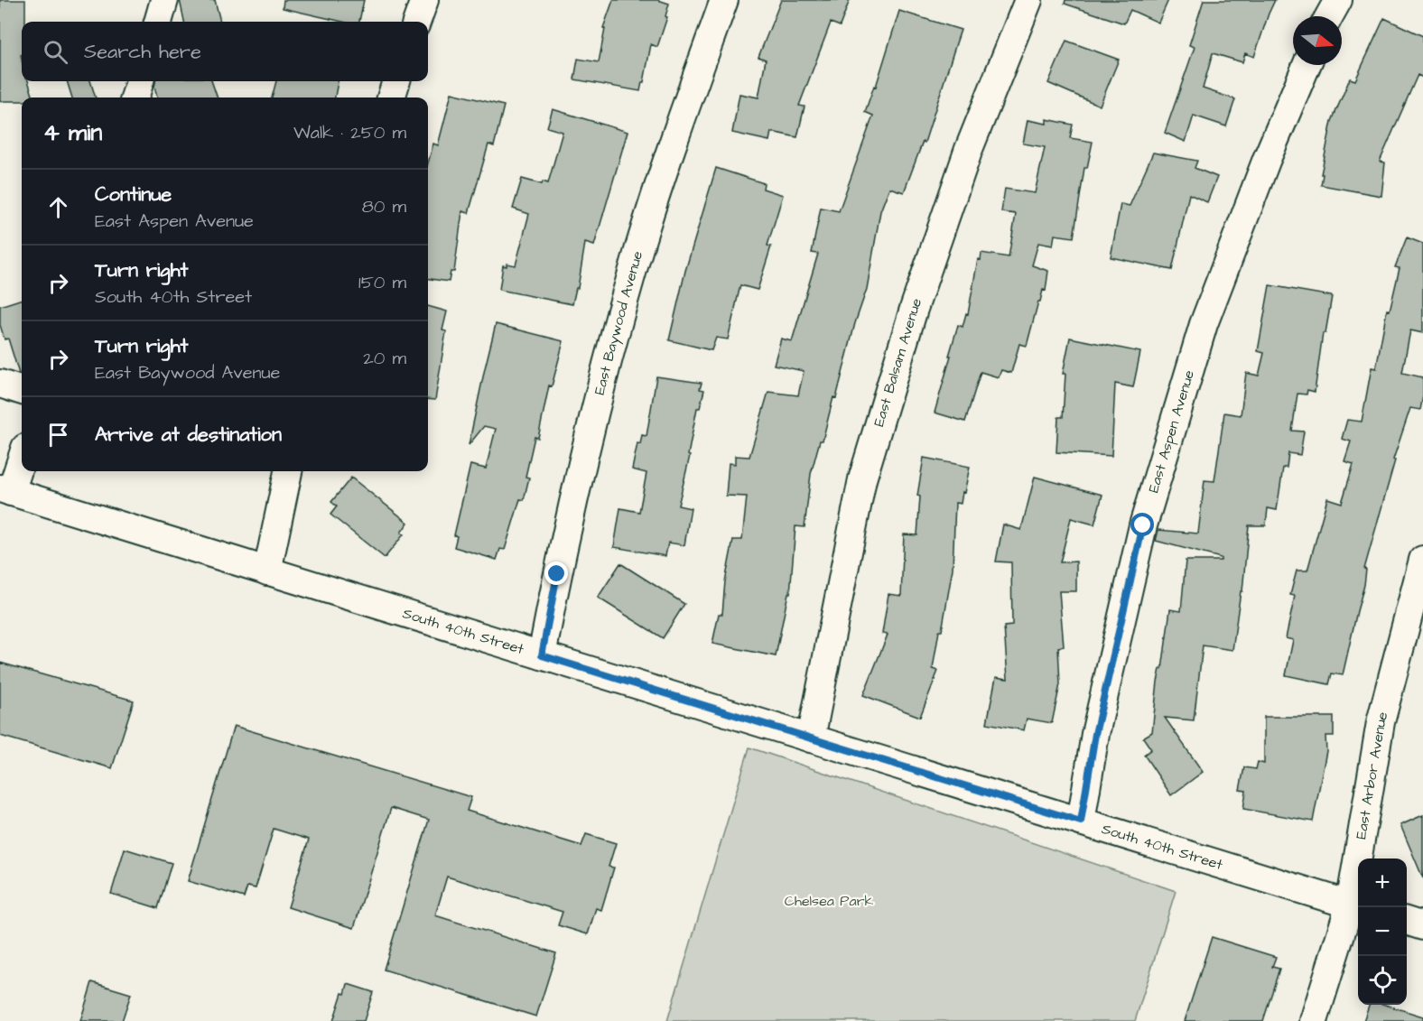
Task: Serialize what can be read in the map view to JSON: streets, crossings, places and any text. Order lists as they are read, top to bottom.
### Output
{
  "streets": {
    "street": [
      "East Baywood Avenue",
      "East Balsam Avenue",
      "East Aspen Avenue",
      "South 40th Street",
      "East Arbor Avenue"
    ]
  },
  "crossings": [
    ["East Baywood Avenue", "South 40th Street"],
    ["East Balsam Avenue", "South 40th Street"],
    ["East Aspen Avenue", "South 40th Street"],
    ["South 40th Street", "East Arbor Avenue"]
  ],
  "parks": ["Chelsea Park"],
  "north": "right",
  "page": {
    "search": "Search here",
    "heading": ["4 min", "Walk · 250 m"],
    "list": [
      ["Continue", "East Aspen Avenue", "80 m"],
      ["Turn right", "South 40th Street", "150 m"],
      ["Turn right", "East Baywood Avenue", "20 m"],
      "Arrive at destination"
    ],
    "map_buttons": ["+", "−"]
  }
}
